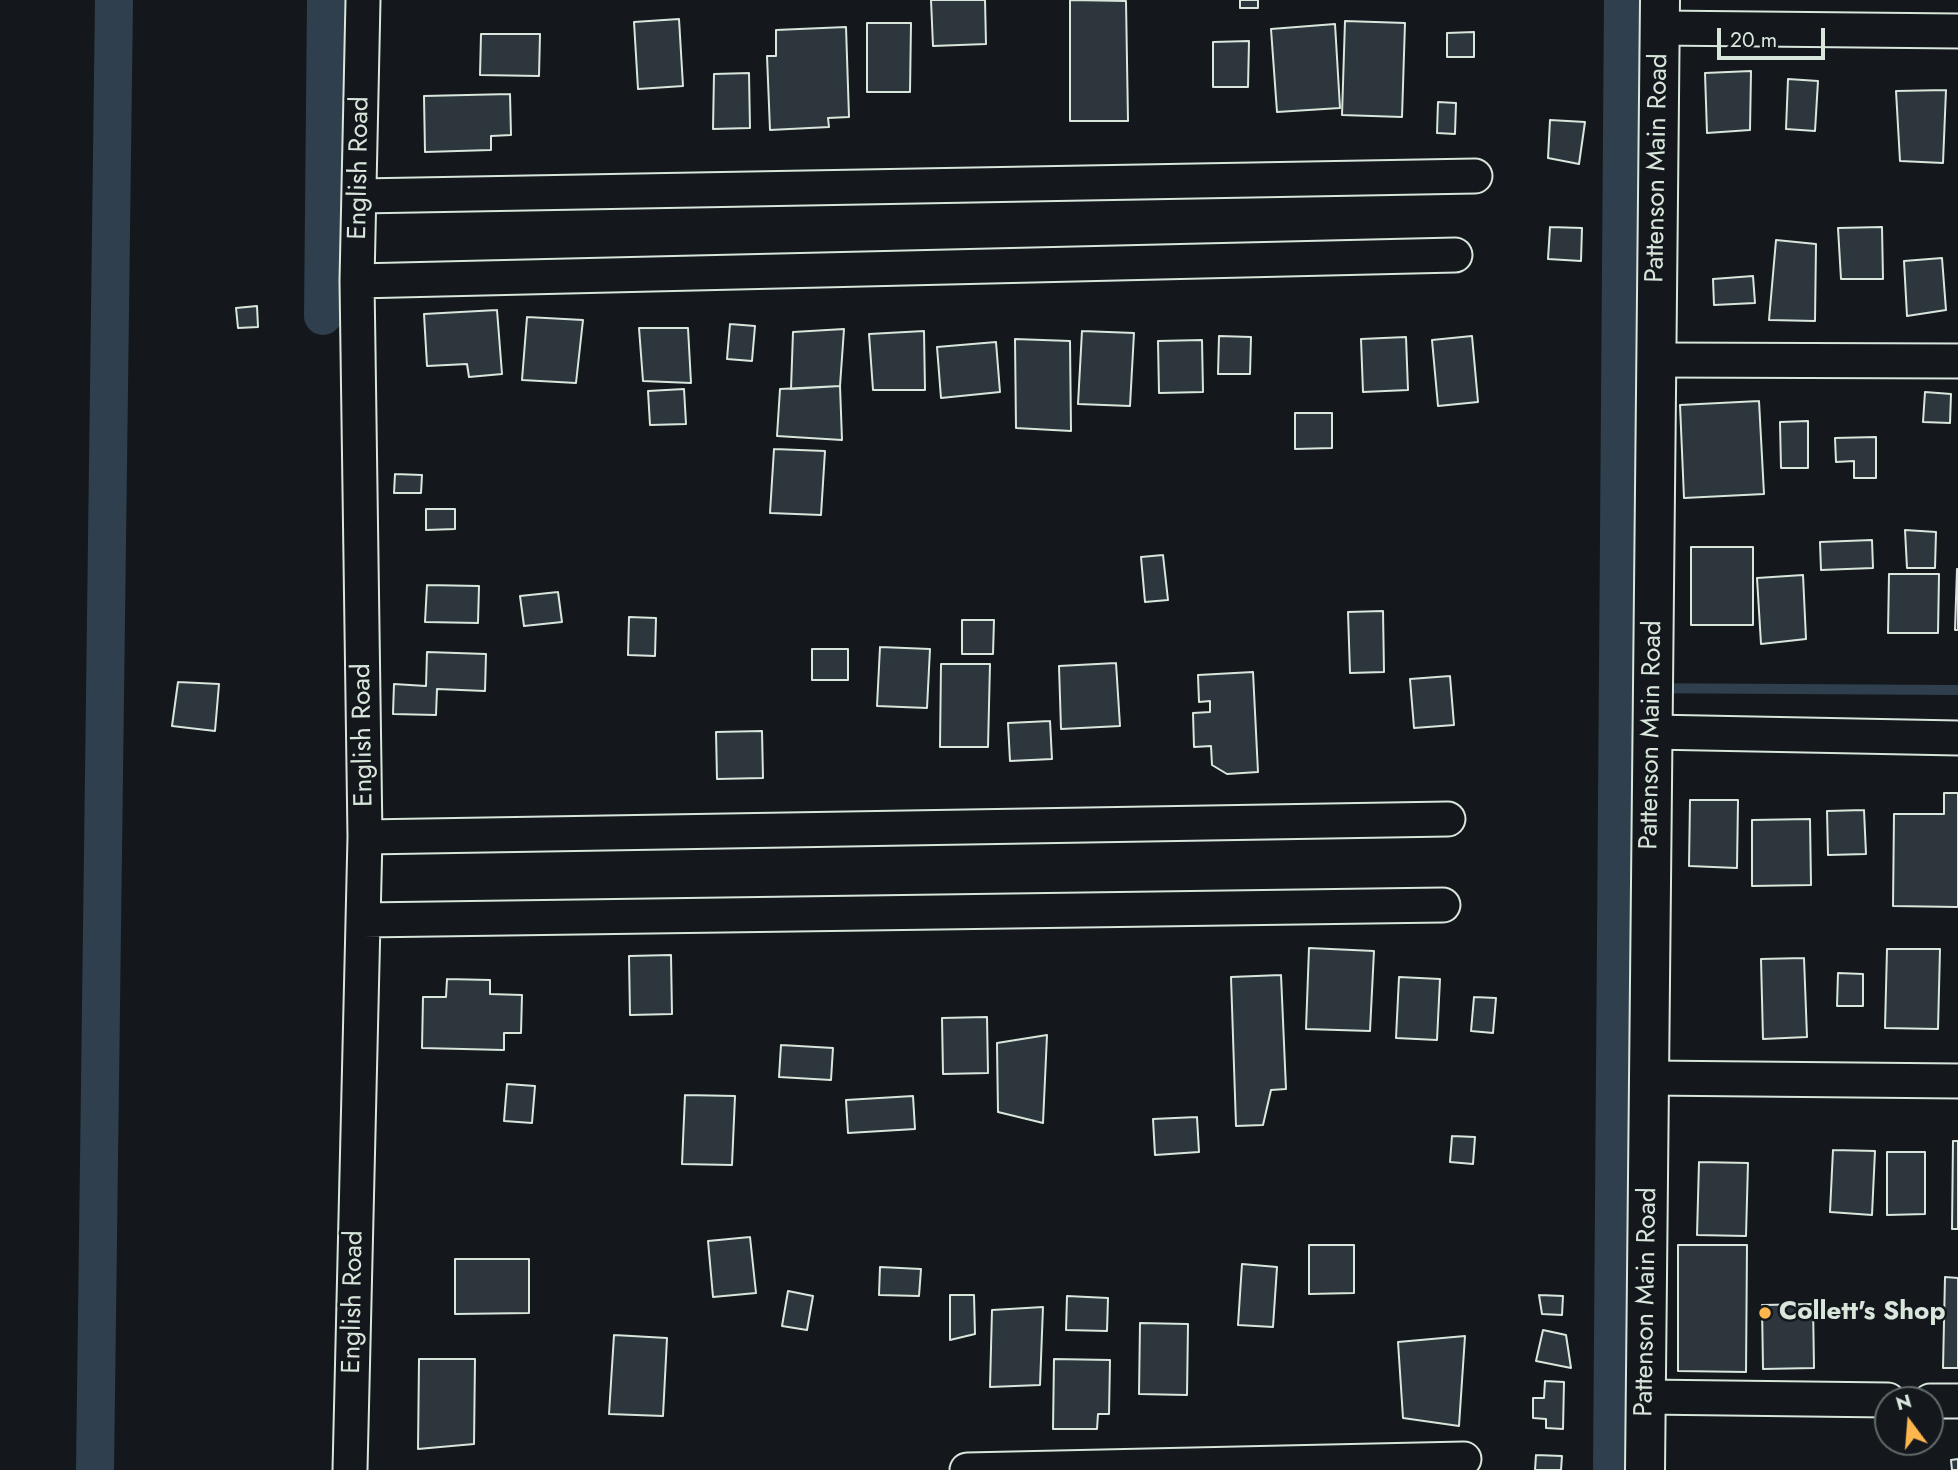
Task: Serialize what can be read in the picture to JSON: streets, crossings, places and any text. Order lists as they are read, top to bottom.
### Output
{
  "streets": {
    "street": ["English Road", "Pattenson Main Road"]
  },
  "places": ["Collett's Shop"],
  "scale_bar": "20 m",
  "north": "top"
}
